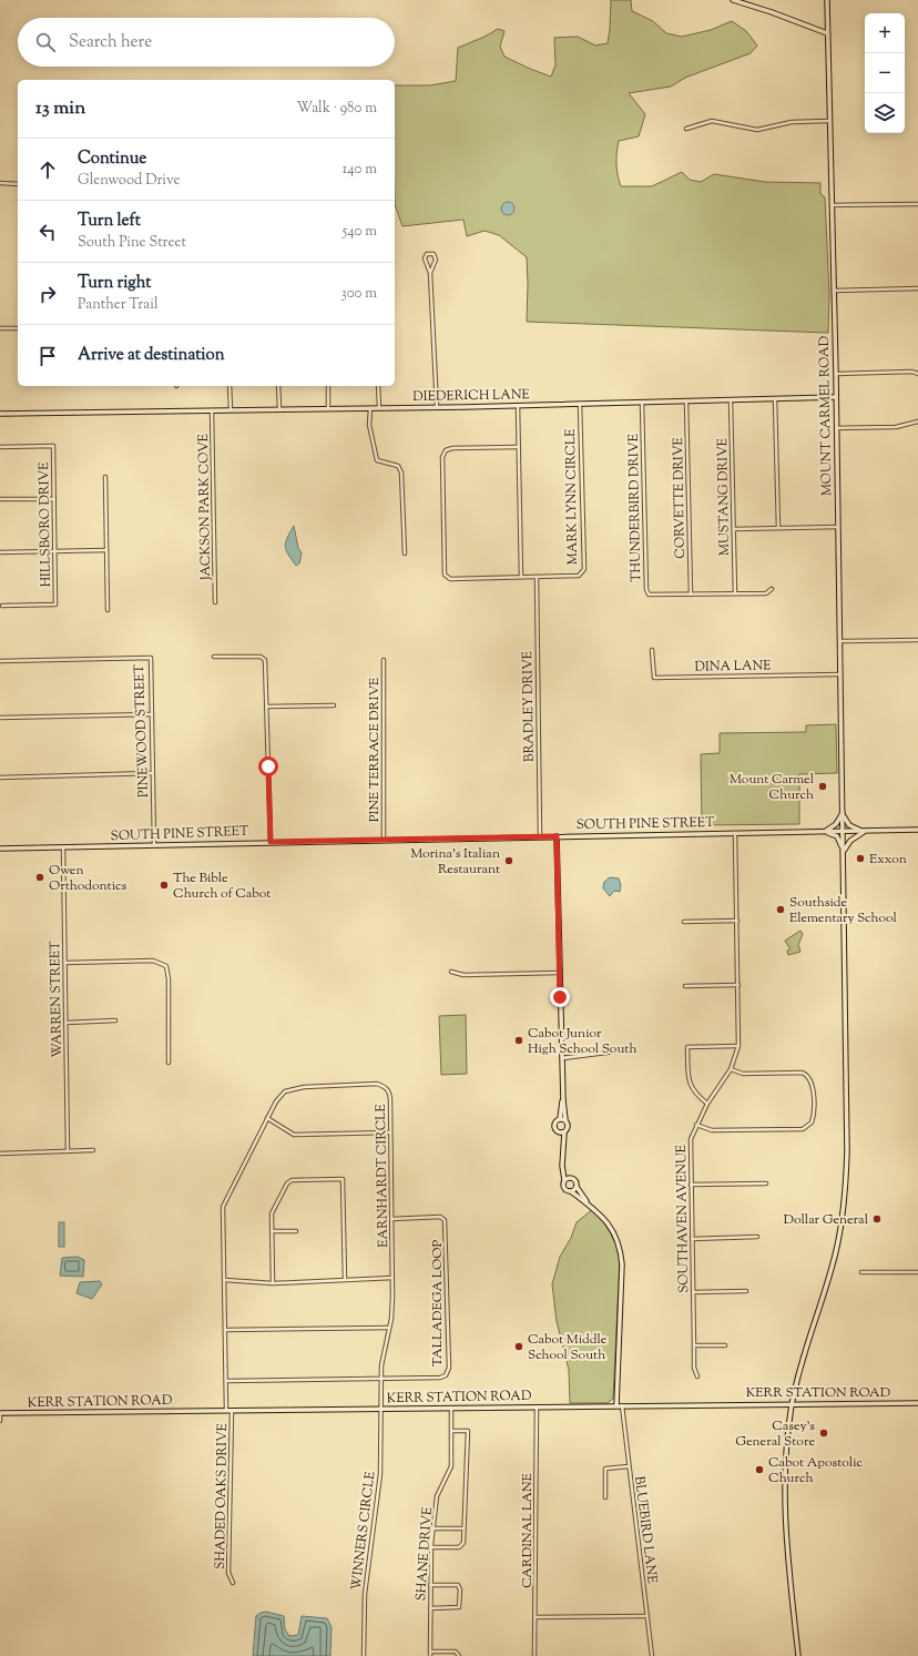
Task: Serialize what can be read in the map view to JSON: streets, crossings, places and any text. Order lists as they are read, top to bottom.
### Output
{
  "streets": {
    "street": [
      "DIEDERICH LANE",
      "MOUNT CARMEL ROAD",
      "MARK LYNN CIRCLE",
      "MUSTANG DRIVE",
      "CORVETTE DRIVE",
      "JACKSON PARK COVE",
      "THUNDERBIRD DRIVE",
      "HILLSBORO DRIVE",
      "DINA LANE",
      "BRADLEY DRIVE",
      "PINEWOOD STREET",
      "PINE TERRACE DRIVE",
      "SOUTH PINE STREET",
      "WARREN STREET",
      "EARNHARDT CIRCLE",
      "SOUTHAVEN AVENUE",
      "TALLADEGA LOOP",
      "KERR STATION ROAD",
      "SHADED OAKS DRIVE",
      "BLUEBIRD LANE",
      "WINNERS CIRCLE",
      "CARDINAL LANE",
      "SHANE DRIVE"
    ]
  },
  "crossings": [
    ["DIEDERICH LANE", "MOUNT CARMEL ROAD"],
    ["DIEDERICH LANE", "MARK LYNN CIRCLE"],
    ["DIEDERICH LANE", "MUSTANG DRIVE"],
    ["DIEDERICH LANE", "CORVETTE DRIVE"],
    ["DIEDERICH LANE", "JACKSON PARK COVE"],
    ["DIEDERICH LANE", "THUNDERBIRD DRIVE"],
    ["MOUNT CARMEL ROAD", "DINA LANE"],
    ["MOUNT CARMEL ROAD", "SOUTH PINE STREET"],
    ["MOUNT CARMEL ROAD", "KERR STATION ROAD"],
    ["MARK LYNN CIRCLE", "BRADLEY DRIVE"],
    ["MUSTANG DRIVE", "THUNDERBIRD DRIVE"],
    ["CORVETTE DRIVE", "THUNDERBIRD DRIVE"],
    ["BRADLEY DRIVE", "SOUTH PINE STREET"],
    ["PINEWOOD STREET", "SOUTH PINE STREET"],
    ["PINE TERRACE DRIVE", "SOUTH PINE STREET"],
    ["SOUTH PINE STREET", "WARREN STREET"],
    ["SOUTH PINE STREET", "SOUTHAVEN AVENUE"],
    ["EARNHARDT CIRCLE", "TALLADEGA LOOP"],
    ["EARNHARDT CIRCLE", "KERR STATION ROAD"],
    ["EARNHARDT CIRCLE", "WINNERS CIRCLE"],
    ["KERR STATION ROAD", "SHADED OAKS DRIVE"],
    ["KERR STATION ROAD", "BLUEBIRD LANE"],
    ["KERR STATION ROAD", "WINNERS CIRCLE"],
    ["KERR STATION ROAD", "CARDINAL LANE"],
    ["KERR STATION ROAD", "SHANE DRIVE"]
  ],
  "places": [
    "Mount Carmel Church",
    "Exxon",
    "Morina's Italian Restaurant",
    "Owen Orthodontics",
    "The Bible Church of Cabot",
    "Southside Elementary School",
    "Cabot Junior High School South",
    "Dollar General",
    "Cabot Middle School South",
    "Casey's General Store",
    "Cabot Apostolic Church"
  ],
  "page": {
    "map_buttons": ["+", "−"],
    "search": "Search here",
    "heading": ["13 min", "Walk · 980 m"],
    "list": [
      ["Continue", "Glenwood Drive", "140 m"],
      ["Turn left", "South Pine Street", "540 m"],
      ["Turn right", "Panther Trail", "300 m"],
      "Arrive at destination"
    ]
  }
}
